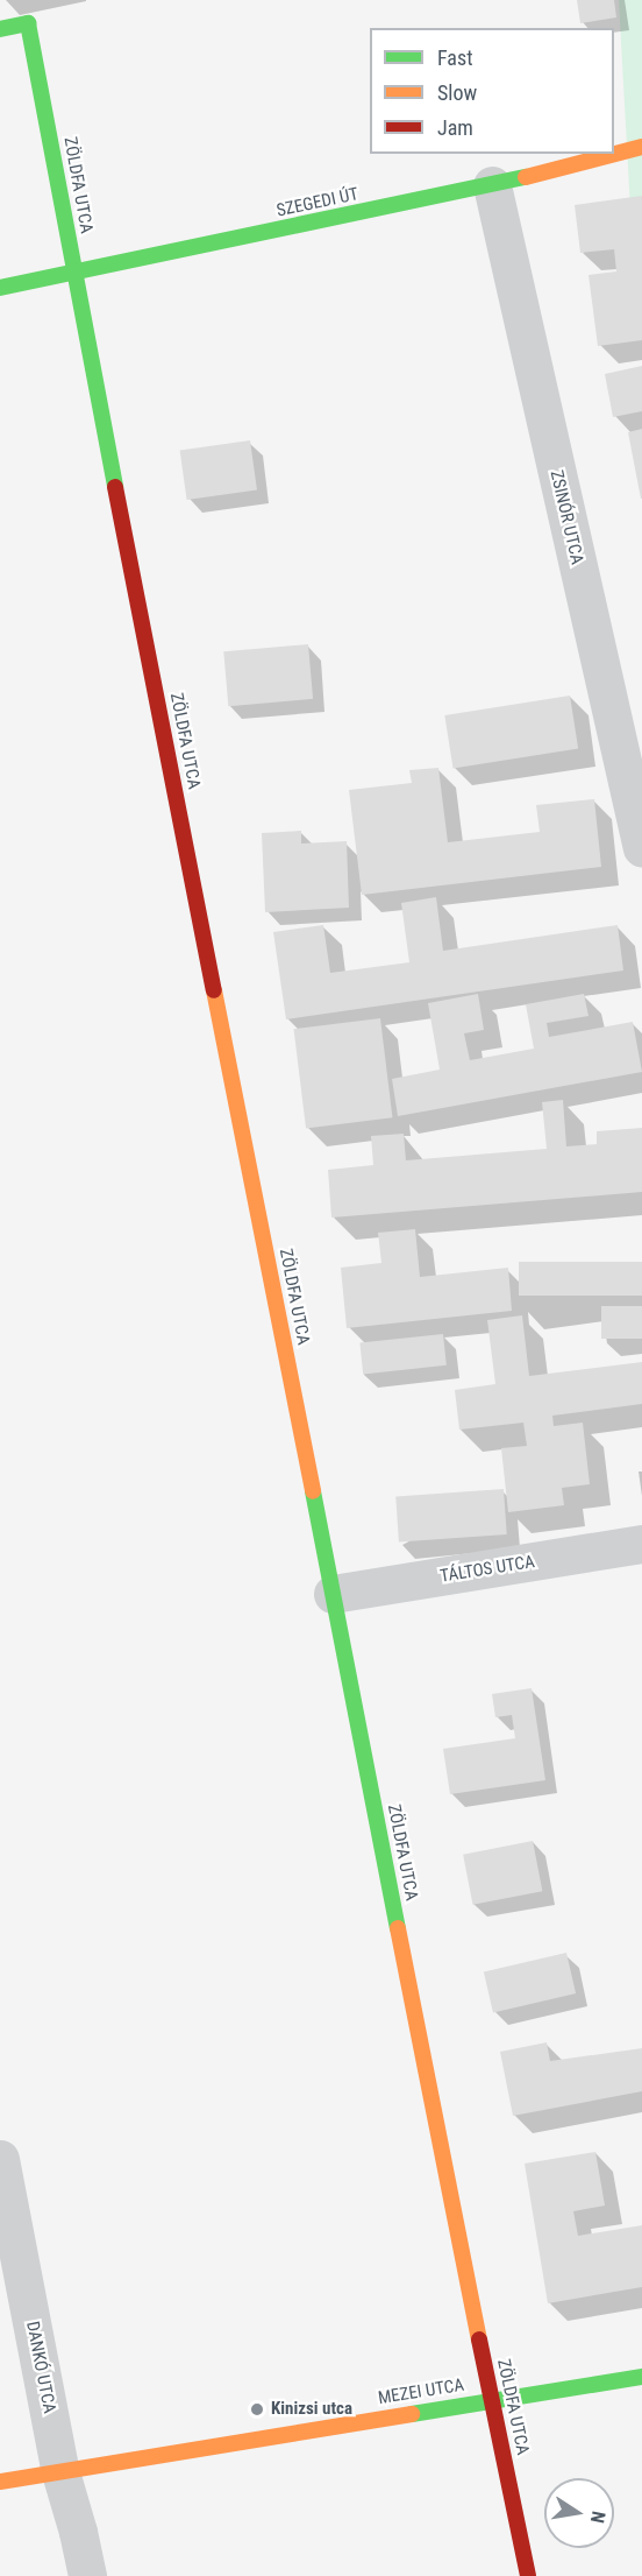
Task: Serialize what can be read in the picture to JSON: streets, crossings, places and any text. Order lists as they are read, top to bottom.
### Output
{
  "streets": {
    "street": [
      "ZÖLDFA UTCA",
      "SZEGEDI ÚT",
      "ZSINÓR UTCA",
      "TÁLTOS UTCA",
      "DANKÓ UTCA",
      "MEZEI UTCA"
    ]
  },
  "crossings": [
    ["ZÖLDFA UTCA", "SZEGEDI ÚT"],
    ["ZÖLDFA UTCA", "TÁLTOS UTCA"],
    ["ZÖLDFA UTCA", "MEZEI UTCA"],
    ["SZEGEDI ÚT", "ZSINÓR UTCA"],
    ["DANKÓ UTCA", "MEZEI UTCA"]
  ],
  "places": ["Kinizsi utca"],
  "legend": ["Fast", "Slow", "Jam"],
  "north": "right"
}
